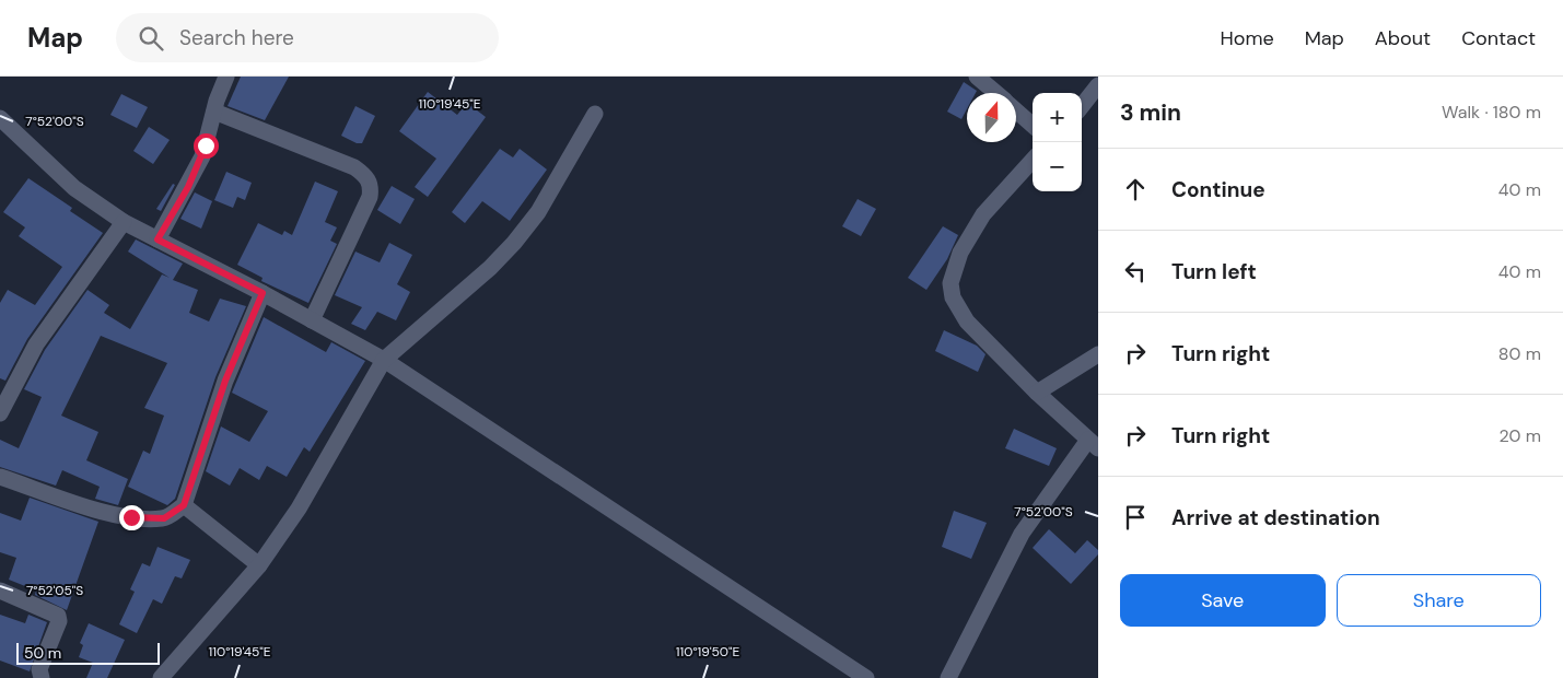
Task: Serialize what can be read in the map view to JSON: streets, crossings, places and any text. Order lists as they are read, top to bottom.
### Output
{
  "scale_bar": "50 m",
  "north": "top",
  "page": {
    "header": "Map",
    "search": "Search here",
    "nav": [
      "Home",
      "Map",
      "About",
      "Contact"
    ],
    "heading": ["3 min", "Walk · 180 m"],
    "map_buttons": ["+", "−"],
    "list": [
      ["Continue", "40 m"],
      ["Turn left", "40 m"],
      ["Turn right", "80 m"],
      ["Turn right", "20 m"],
      "Arrive at destination"
    ],
    "buttons": ["Save", "Share"],
    "scale": "50 m"
  },
  "coordinates": [
    "110°19'45\"E",
    "7°52'00\"S",
    "7°52'05\"S",
    "110°19'50\"E"
  ]
}
